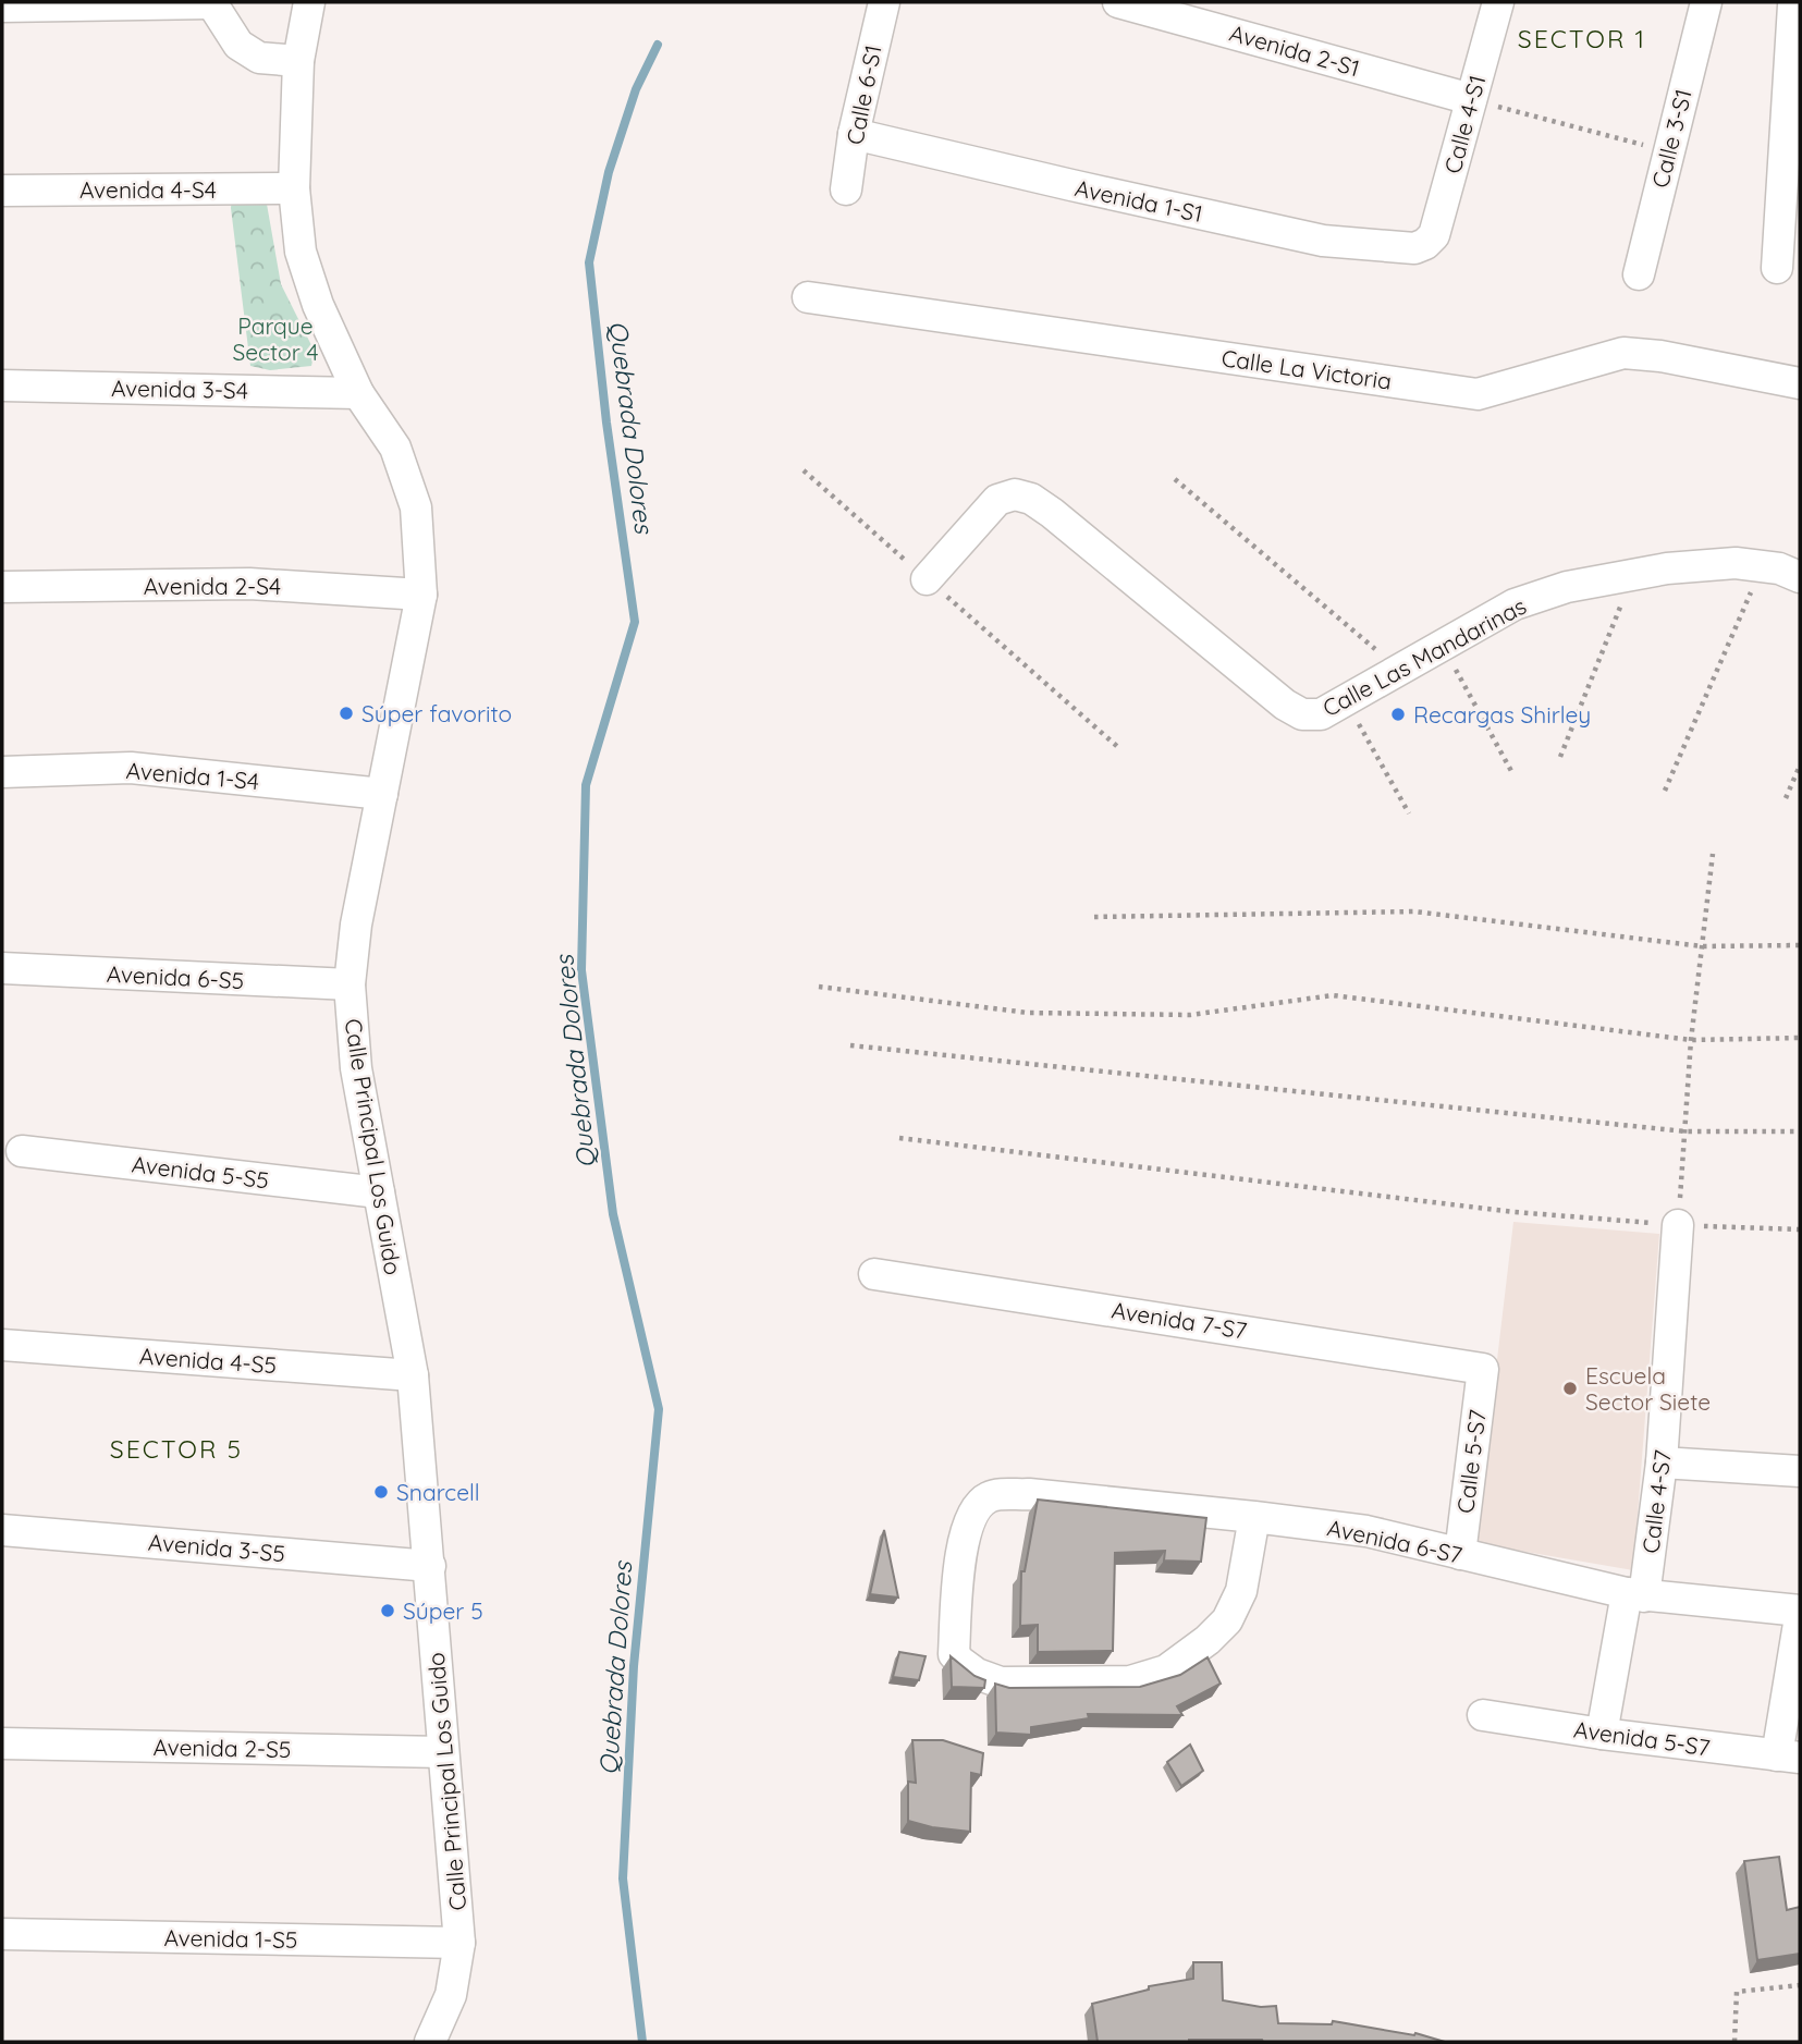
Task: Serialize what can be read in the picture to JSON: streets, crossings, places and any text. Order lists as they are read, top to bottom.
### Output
{
  "streets": {
    "street": [
      "Avenida 2-S1",
      "Calle 6-S1",
      "Calle 4-S1",
      "Calle 3-S1",
      "Avenida 4-S4",
      "Avenida 1-S1",
      "Calle La Victoria",
      "Avenida 3-S4",
      "Avenida 2-S4",
      "Calle Las Mandarinas",
      "Avenida 1-S4",
      "Avenida 6-S5",
      "Calle Principal Los Guido",
      "Avenida 5-S5",
      "Avenida 7-S7",
      "Avenida 4-S5",
      "Calle 5-S7",
      "Calle 4-S7",
      "Avenida 6-S7",
      "Avenida 3-S5",
      "Avenida 5-S7",
      "Avenida 2-S5",
      "Avenida 1-S5"
    ]
  },
  "crossings": [
    ["Avenida 2-S1", "Calle 4-S1"],
    ["Calle 6-S1", "Avenida 1-S1"],
    ["Calle 4-S1", "Avenida 1-S1"],
    ["Avenida 4-S4", "Calle Principal Los Guido"],
    ["Avenida 3-S4", "Calle Principal Los Guido"],
    ["Avenida 2-S4", "Calle Principal Los Guido"],
    ["Avenida 1-S4", "Calle Principal Los Guido"],
    ["Avenida 6-S5", "Calle Principal Los Guido"],
    ["Calle Principal Los Guido", "Avenida 5-S5"],
    ["Calle Principal Los Guido", "Avenida 4-S5"],
    ["Calle Principal Los Guido", "Avenida 3-S5"],
    ["Calle Principal Los Guido", "Avenida 2-S5"],
    ["Calle Principal Los Guido", "Avenida 1-S5"],
    ["Avenida 7-S7", "Calle 5-S7"],
    ["Calle 5-S7", "Avenida 6-S7"],
    ["Calle 4-S7", "Avenida 6-S7"],
    ["Calle 4-S7", "Avenida 5-S7"]
  ],
  "districts": ["SECTOR 1", "SECTOR 5"],
  "water": ["Quebrada Dolores"],
  "parks": ["Parque Sector 4"],
  "places": [
    "Súper favorito",
    "Recargas Shirley",
    "Escuela Sector Siete",
    "Snarcell",
    "Súper 5"
  ]
}
